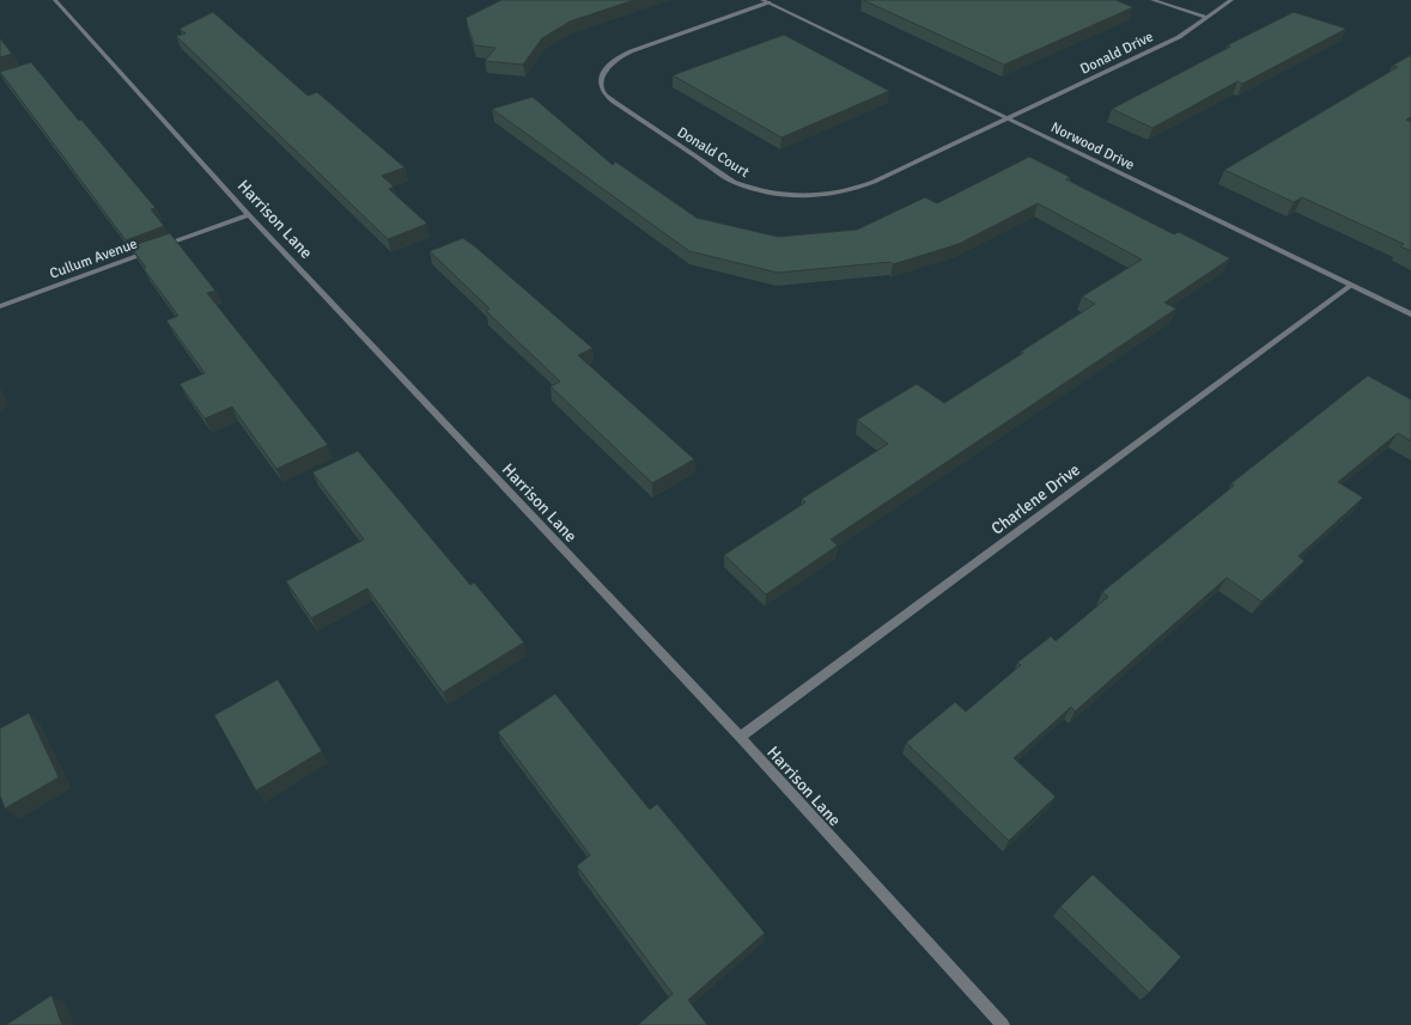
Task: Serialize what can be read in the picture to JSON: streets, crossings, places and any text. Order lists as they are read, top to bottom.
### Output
{
  "streets": {
    "street": [
      "Donald Drive",
      "Norwood Drive",
      "Donald Court",
      "Harrison Lane",
      "Cullum Avenue",
      "Charlene Drive"
    ]
  },
  "crossings": [
    ["Donald Drive", "Norwood Drive"],
    ["Donald Drive", "Donald Court"],
    ["Norwood Drive", "Donald Court"],
    ["Norwood Drive", "Charlene Drive"],
    ["Harrison Lane", "Cullum Avenue"],
    ["Harrison Lane", "Charlene Drive"]
  ]
}
